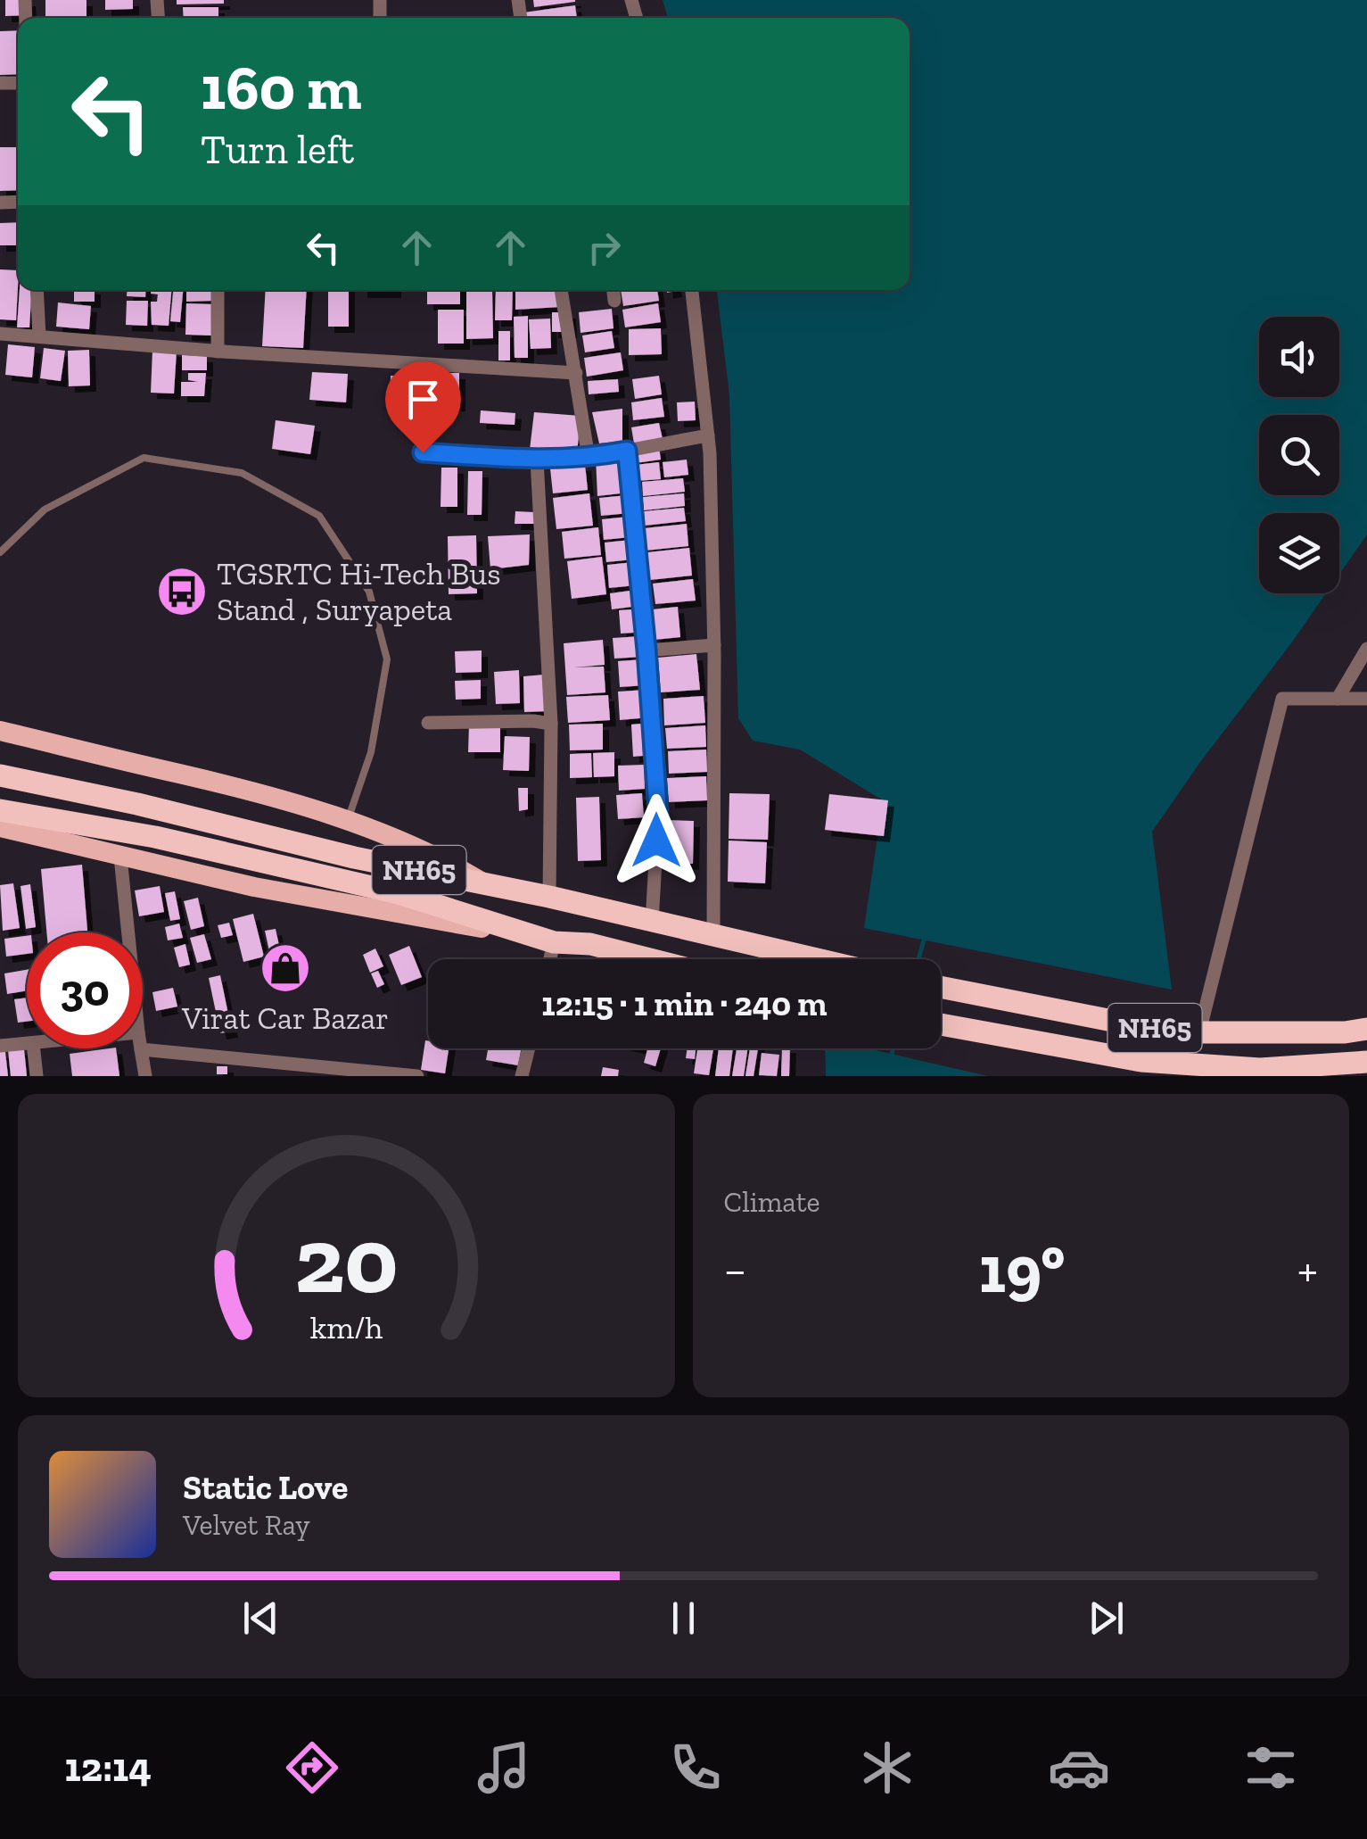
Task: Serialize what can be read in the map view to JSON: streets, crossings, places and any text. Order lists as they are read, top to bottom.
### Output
{
  "streets": {
    "highway": ["NH65"]
  },
  "places": {
    "bus stop": ["TGSRTC Hi-Tech Bus Stand , Suryapeta"],
    "shop": ["Virat Car Bazar"]
  },
  "page": {
    "turn": ["160 m", "Turn left"],
    "limit": "30",
    "trip": "12:15 · 1 min · 240 m",
    "tile": "Climate",
    "heat": ["−", "19°", "+"],
    "song": ["Static Love", "Velvet Ray"],
    "tabs": "12:14",
    "gauge": ["20", "km/h"]
  }
}
